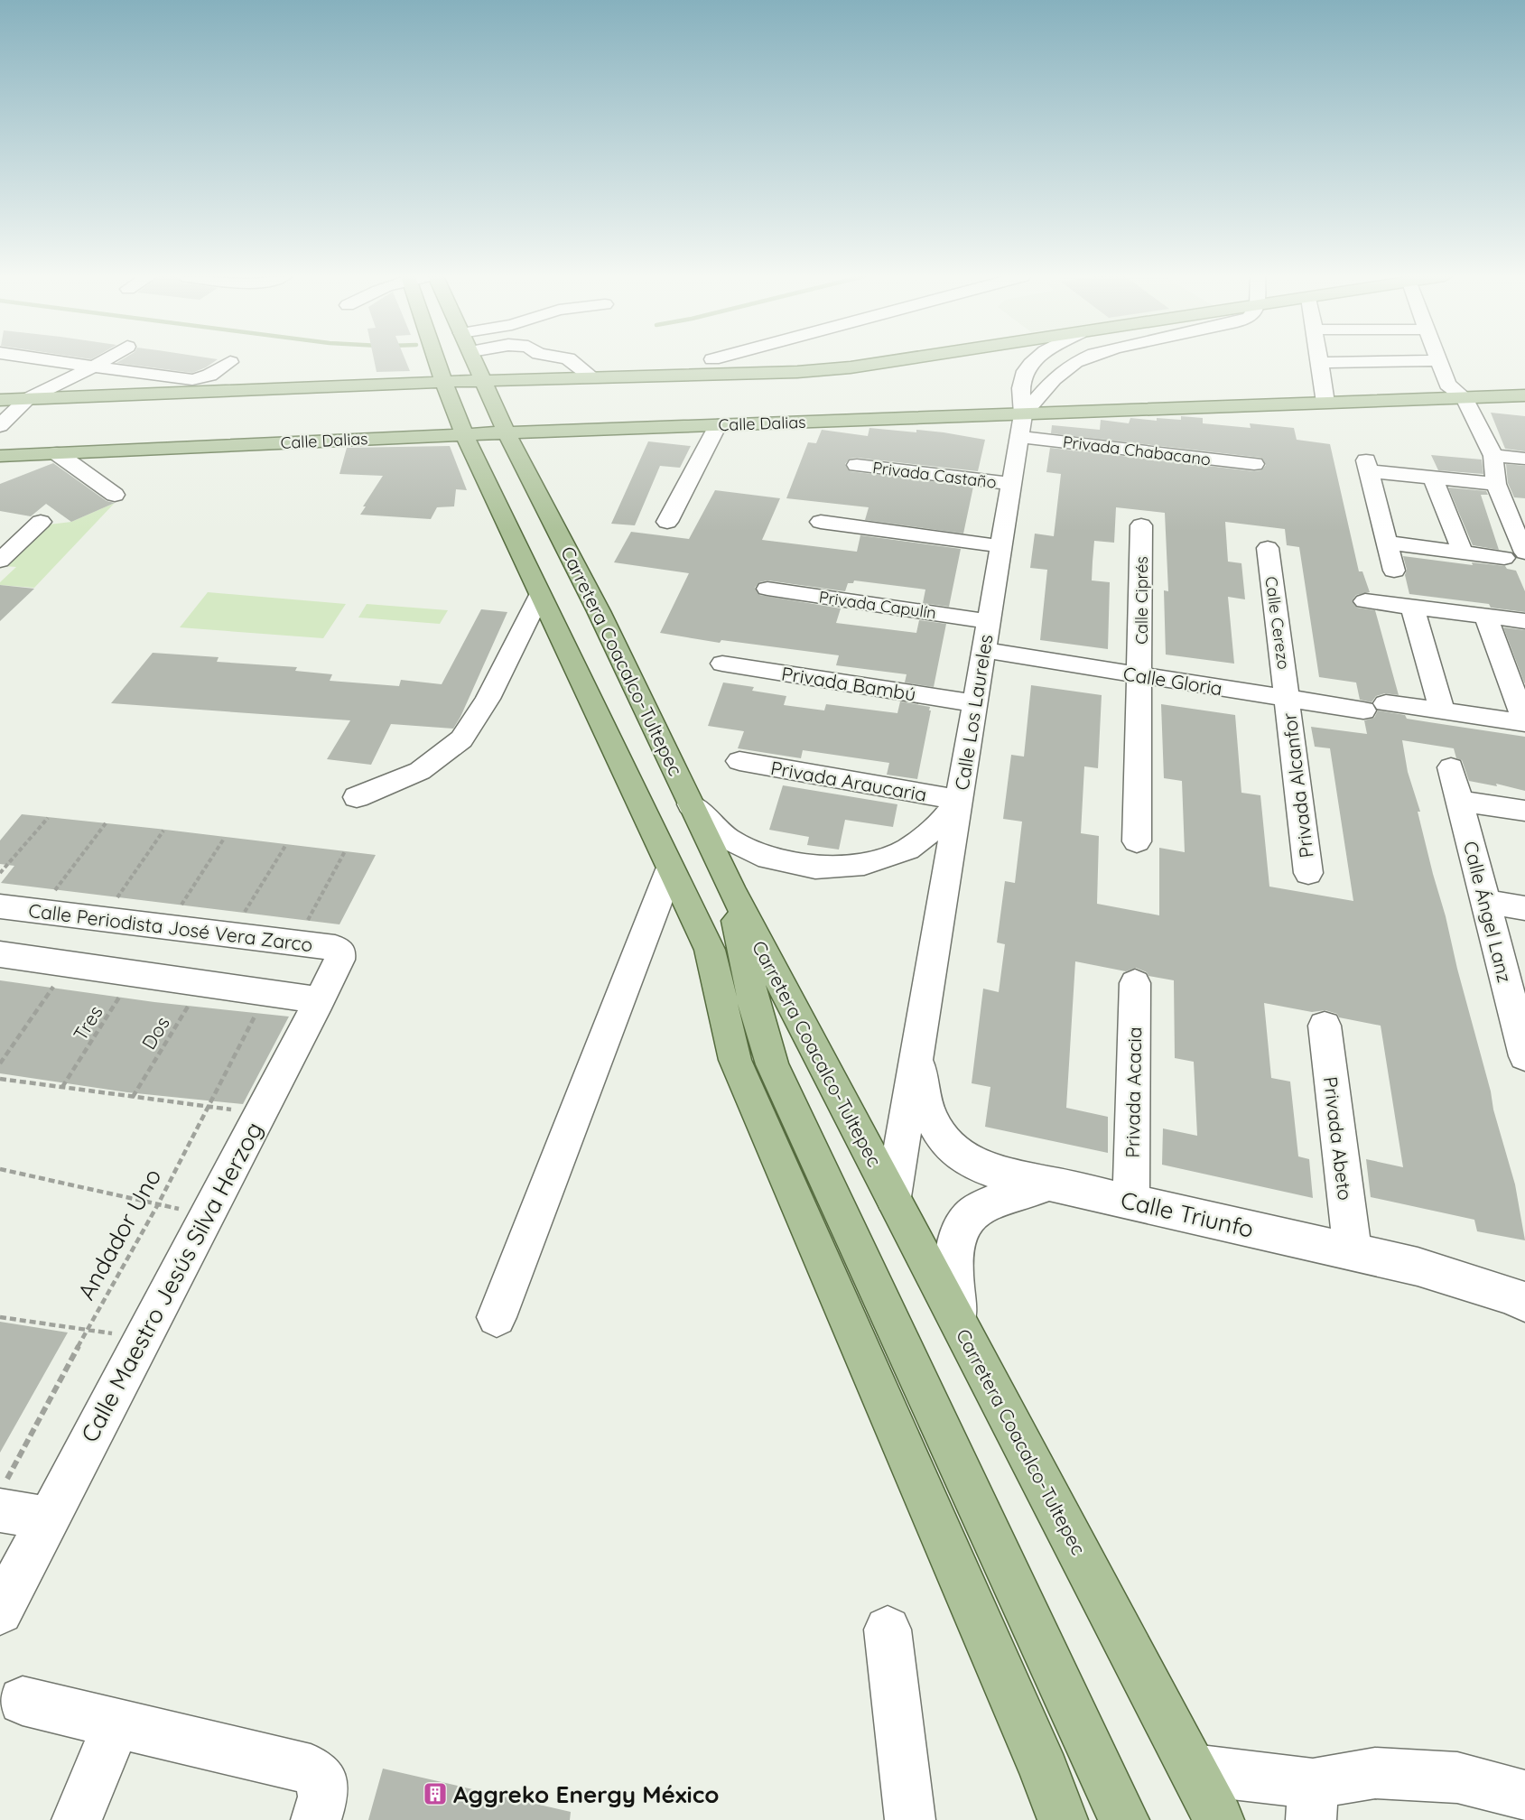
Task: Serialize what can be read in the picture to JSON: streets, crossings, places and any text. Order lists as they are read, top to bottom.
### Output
{
  "streets": {
    "main road": ["Calle Dalias", "Carretera Coacalco-Tultepec"],
    "street": [
      "Privada Chabacano",
      "Privada Castaño",
      "Calle Ciprés",
      "Privada Capulín",
      "Calle Cerezo",
      "Calle Gloria",
      "Privada Bambú",
      "Calle Los Laureles",
      "Privada Araucaria",
      "Privada Alcanfor",
      "Calle Ángel Lanz",
      "Calle Periodista José Vera Zarco",
      "Privada Acacia",
      "Privada Abeto",
      "Calle Triunfo",
      "Calle Maestro Jesús Silva Herzog"
    ],
    "path": ["Tres", "Dos", "Andador Uno"]
  },
  "crossings": [
    ["Calle Dalias", "Carretera Coacalco-Tultepec"],
    ["Calle Dalias", "Calle Los Laureles"],
    ["Privada Chabacano", "Calle Los Laureles"],
    ["Privada Castaño", "Calle Los Laureles"],
    ["Calle Ciprés", "Calle Gloria"],
    ["Privada Capulín", "Calle Los Laureles"],
    ["Calle Cerezo", "Calle Gloria"],
    ["Calle Cerezo", "Privada Alcanfor"],
    ["Carretera Coacalco-Tultepec", "Calle Los Laureles"],
    ["Carretera Coacalco-Tultepec", "Calle Triunfo"],
    ["Calle Gloria", "Calle Los Laureles"],
    ["Calle Gloria", "Privada Alcanfor"],
    ["Privada Bambú", "Calle Los Laureles"],
    ["Calle Los Laureles", "Privada Araucaria"],
    ["Calle Los Laureles", "Calle Triunfo"],
    ["Privada Araucaria", "Calle Triunfo"],
    ["Calle Periodista José Vera Zarco", "Calle Maestro Jesús Silva Herzog"],
    ["Privada Acacia", "Calle Triunfo"],
    ["Privada Abeto", "Calle Triunfo"]
  ],
  "places": {
    "building": ["Aggreko Energy México"]
  }
}
